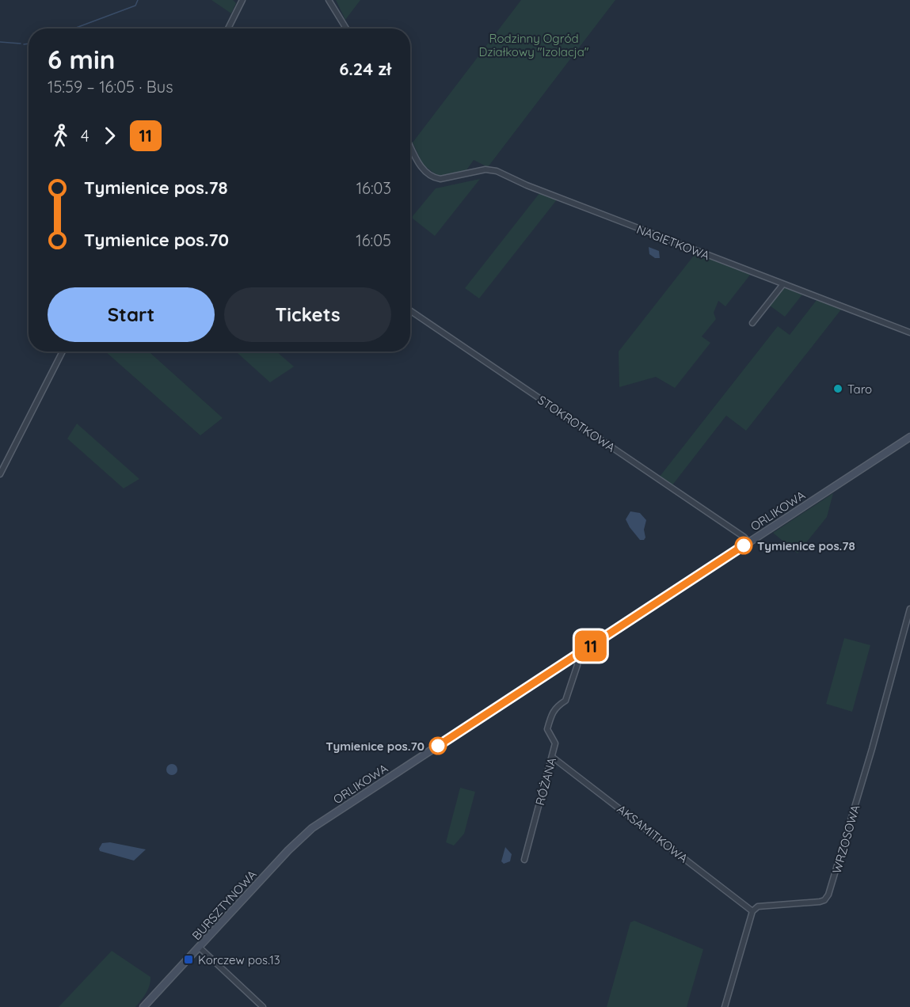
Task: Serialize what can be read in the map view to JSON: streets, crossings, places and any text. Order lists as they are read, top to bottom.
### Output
{
  "streets": {
    "street": [
      "NAGIETKOWA",
      "STOKROTKOWA",
      "ORLIKOWA",
      "RÓŻANA",
      "AKSAMITKOWA",
      "WRZOSOWA",
      "BURSZTYNOWA"
    ]
  },
  "crossings": [
    ["STOKROTKOWA", "ORLIKOWA"],
    ["ORLIKOWA", "RÓŻANA"],
    ["ORLIKOWA", "BURSZTYNOWA"],
    ["RÓŻANA", "AKSAMITKOWA"],
    ["AKSAMITKOWA", "WRZOSOWA"]
  ],
  "parks": ["Rodzinny Ogród Działkowy \"Izolacja\""],
  "places": {
    "other": ["Taro", "Tymienice pos.78", "Tymienice pos.70"],
    "transit": ["Korczew pos.13"]
  },
  "lines": ["bus line 11"],
  "page": {
    "on_map": "11",
    "heading": ["6 min", "15:59 – 16:05 · Bus", "6.24 zł"],
    "legs": ["4", "11"],
    "list": [
      {
        "name": "Tymienice pos.78",
        "value": "16:03"
      },
      {
        "name": "Tymienice pos.70",
        "value": "16:05"
      }
    ],
    "buttons": ["Start", "Tickets"]
  }
}
